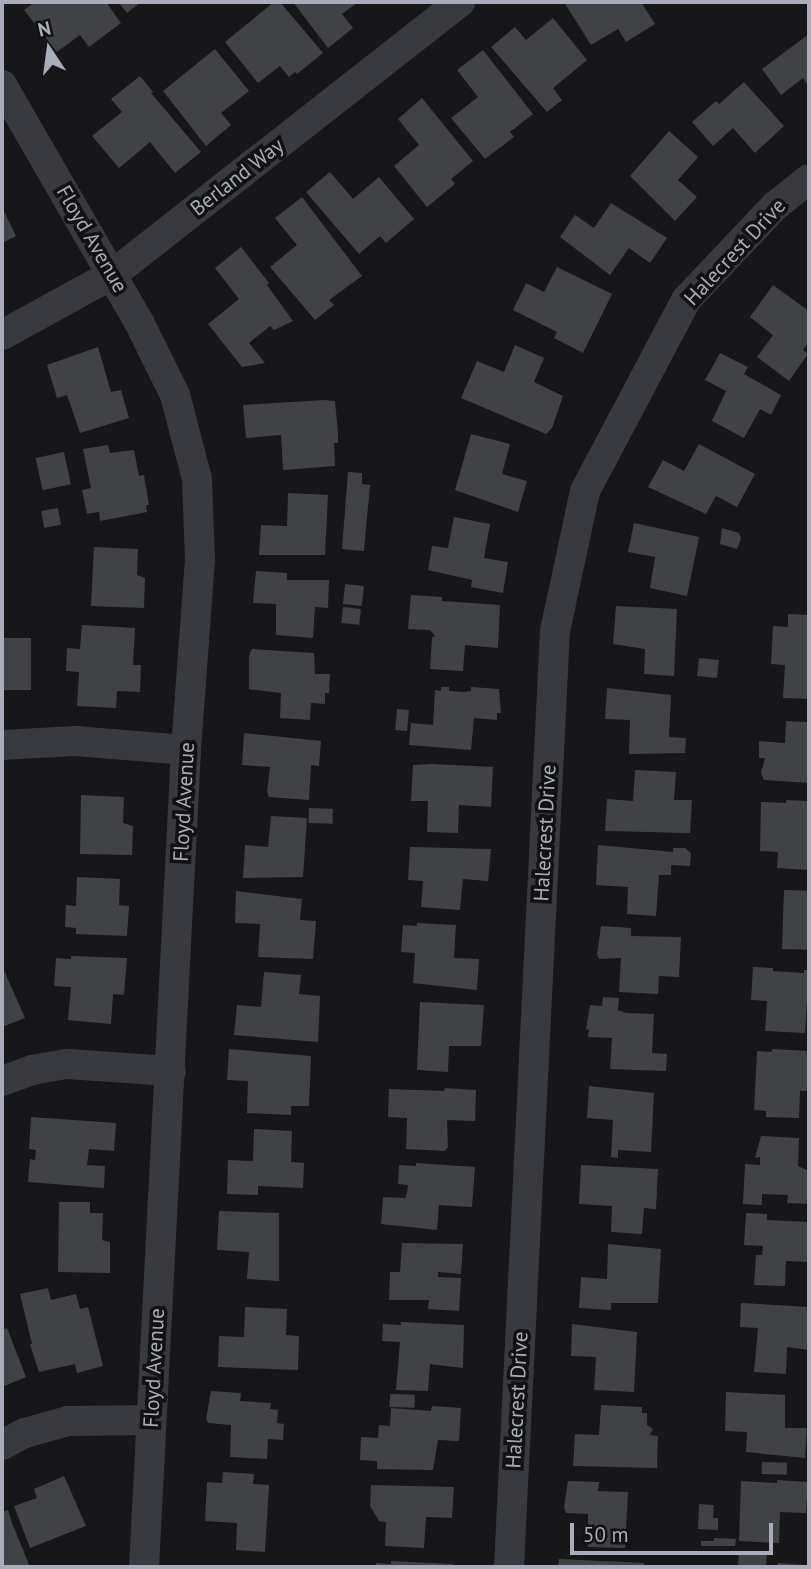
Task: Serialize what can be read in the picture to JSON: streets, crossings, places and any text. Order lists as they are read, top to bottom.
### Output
{
  "streets": {
    "street": ["Berland Way", "Floyd Avenue", "Halecrest Drive"]
  },
  "crossings": [
    ["Berland Way", "Floyd Avenue"]
  ],
  "scale_bar": "50 m",
  "north": "top"
}
